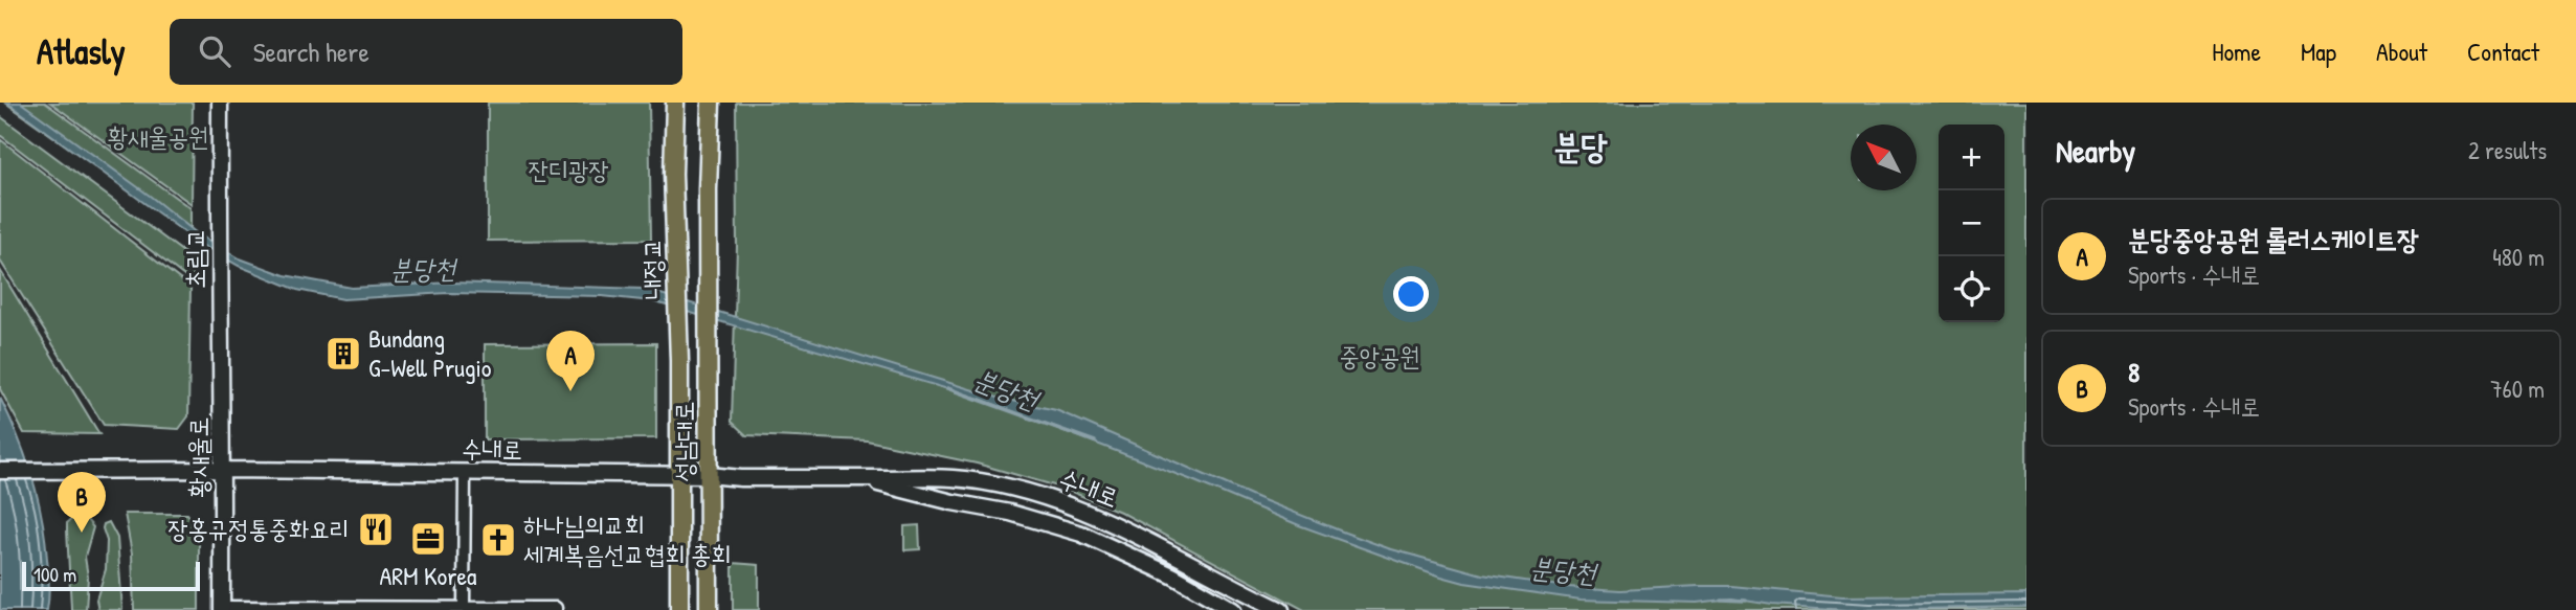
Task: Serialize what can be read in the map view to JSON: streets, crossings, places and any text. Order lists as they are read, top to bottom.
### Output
{
  "streets": {
    "main road": [
      "초림교",
      "내정교",
      "성남대로",
      "수내로",
      "황새울로"
    ]
  },
  "crossings": [
    ["초림교", "황새울로"],
    ["내정교", "성남대로"],
    ["성남대로", "수내로"],
    ["수내로", "황새울로"]
  ],
  "districts": ["분당"],
  "water": ["분당천"],
  "parks": ["황새울공원", "잔디광장", "중앙공원"],
  "places": {
    "building": ["Bundang G-Well Prugio"],
    "restaurant": ["장홍규정통중화요리"],
    "office": ["ARM Korea"],
    "church": ["하나님의교회 세계복음선교협회 총회"]
  },
  "scale_bar": "100 m",
  "north": "top left",
  "page": {
    "header": "Atlasly",
    "search": "Search here",
    "nav": [
      "Home",
      "Map",
      "About",
      "Contact"
    ],
    "heading": ["Nearby", "2 results"],
    "map_buttons": ["+", "−"],
    "list": [
      {
        "mark": "A",
        "name": "분당중앙공원 롤러스케이트장",
        "note": "Sports · 수내로",
        "value": "480 m"
      },
      {
        "mark": "B",
        "name": "8",
        "note": "Sports · 수내로",
        "value": "760 m"
      }
    ],
    "pins": ["A", "B"],
    "scale": "100 m"
  }
}
